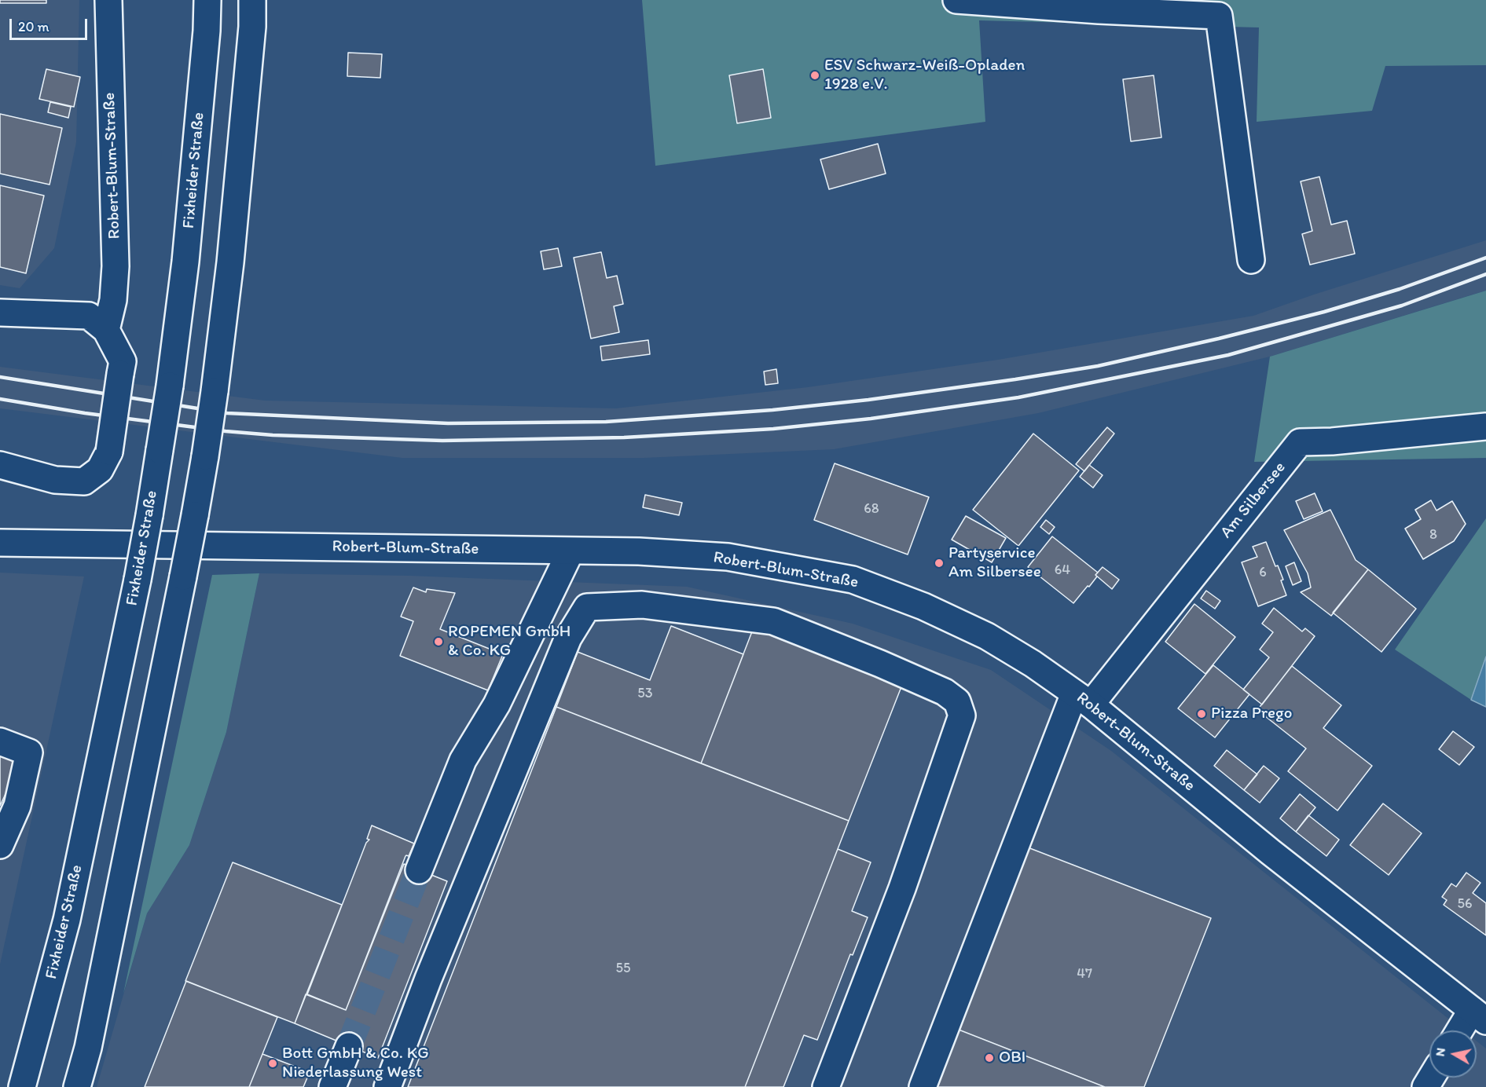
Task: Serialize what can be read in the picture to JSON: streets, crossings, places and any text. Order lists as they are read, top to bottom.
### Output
{
  "streets": {
    "main road": ["Robert-Blum-Straße", "Fixheider Straße", "Am Silbersee"]
  },
  "crossings": [
    ["Robert-Blum-Straße", "Am Silbersee"]
  ],
  "places": [
    "ESV Schwarz-Weiß-Opladen 1928 e.V.",
    "Partyservice Am Silbersee",
    "ROPEMEN GmbH & Co. KG",
    "Pizza Prego",
    "OBI",
    "Bott GmbH & Co. KG Niederlassung West"
  ],
  "house_numbers": [
    "68",
    "8",
    "64",
    "6",
    "53",
    "56",
    "55",
    "47"
  ],
  "scale_bar": "20 m",
  "north": "left"
}
